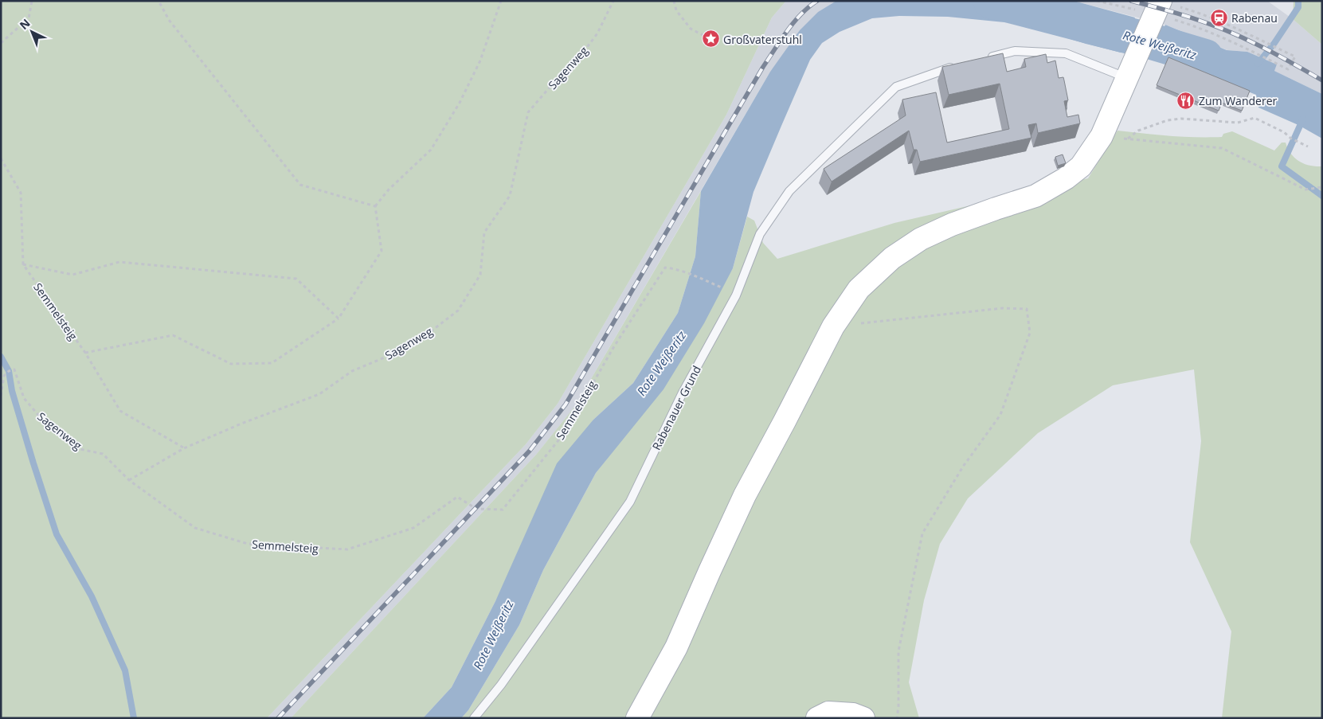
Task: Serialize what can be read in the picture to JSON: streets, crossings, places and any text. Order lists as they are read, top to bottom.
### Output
{
  "streets": {
    "lane": ["Rabenauer Grund"],
    "path": ["Sagenweg", "Semmelsteig"]
  },
  "crossings": [
    ["Sagenweg", "Semmelsteig"]
  ],
  "water": ["Rote Weißeritz"],
  "places": {
    "station": ["Rabenau"],
    "place": ["Großvaterstuhl"],
    "restaurant": ["Zum Wanderer"]
  },
  "north": "top left"
}
